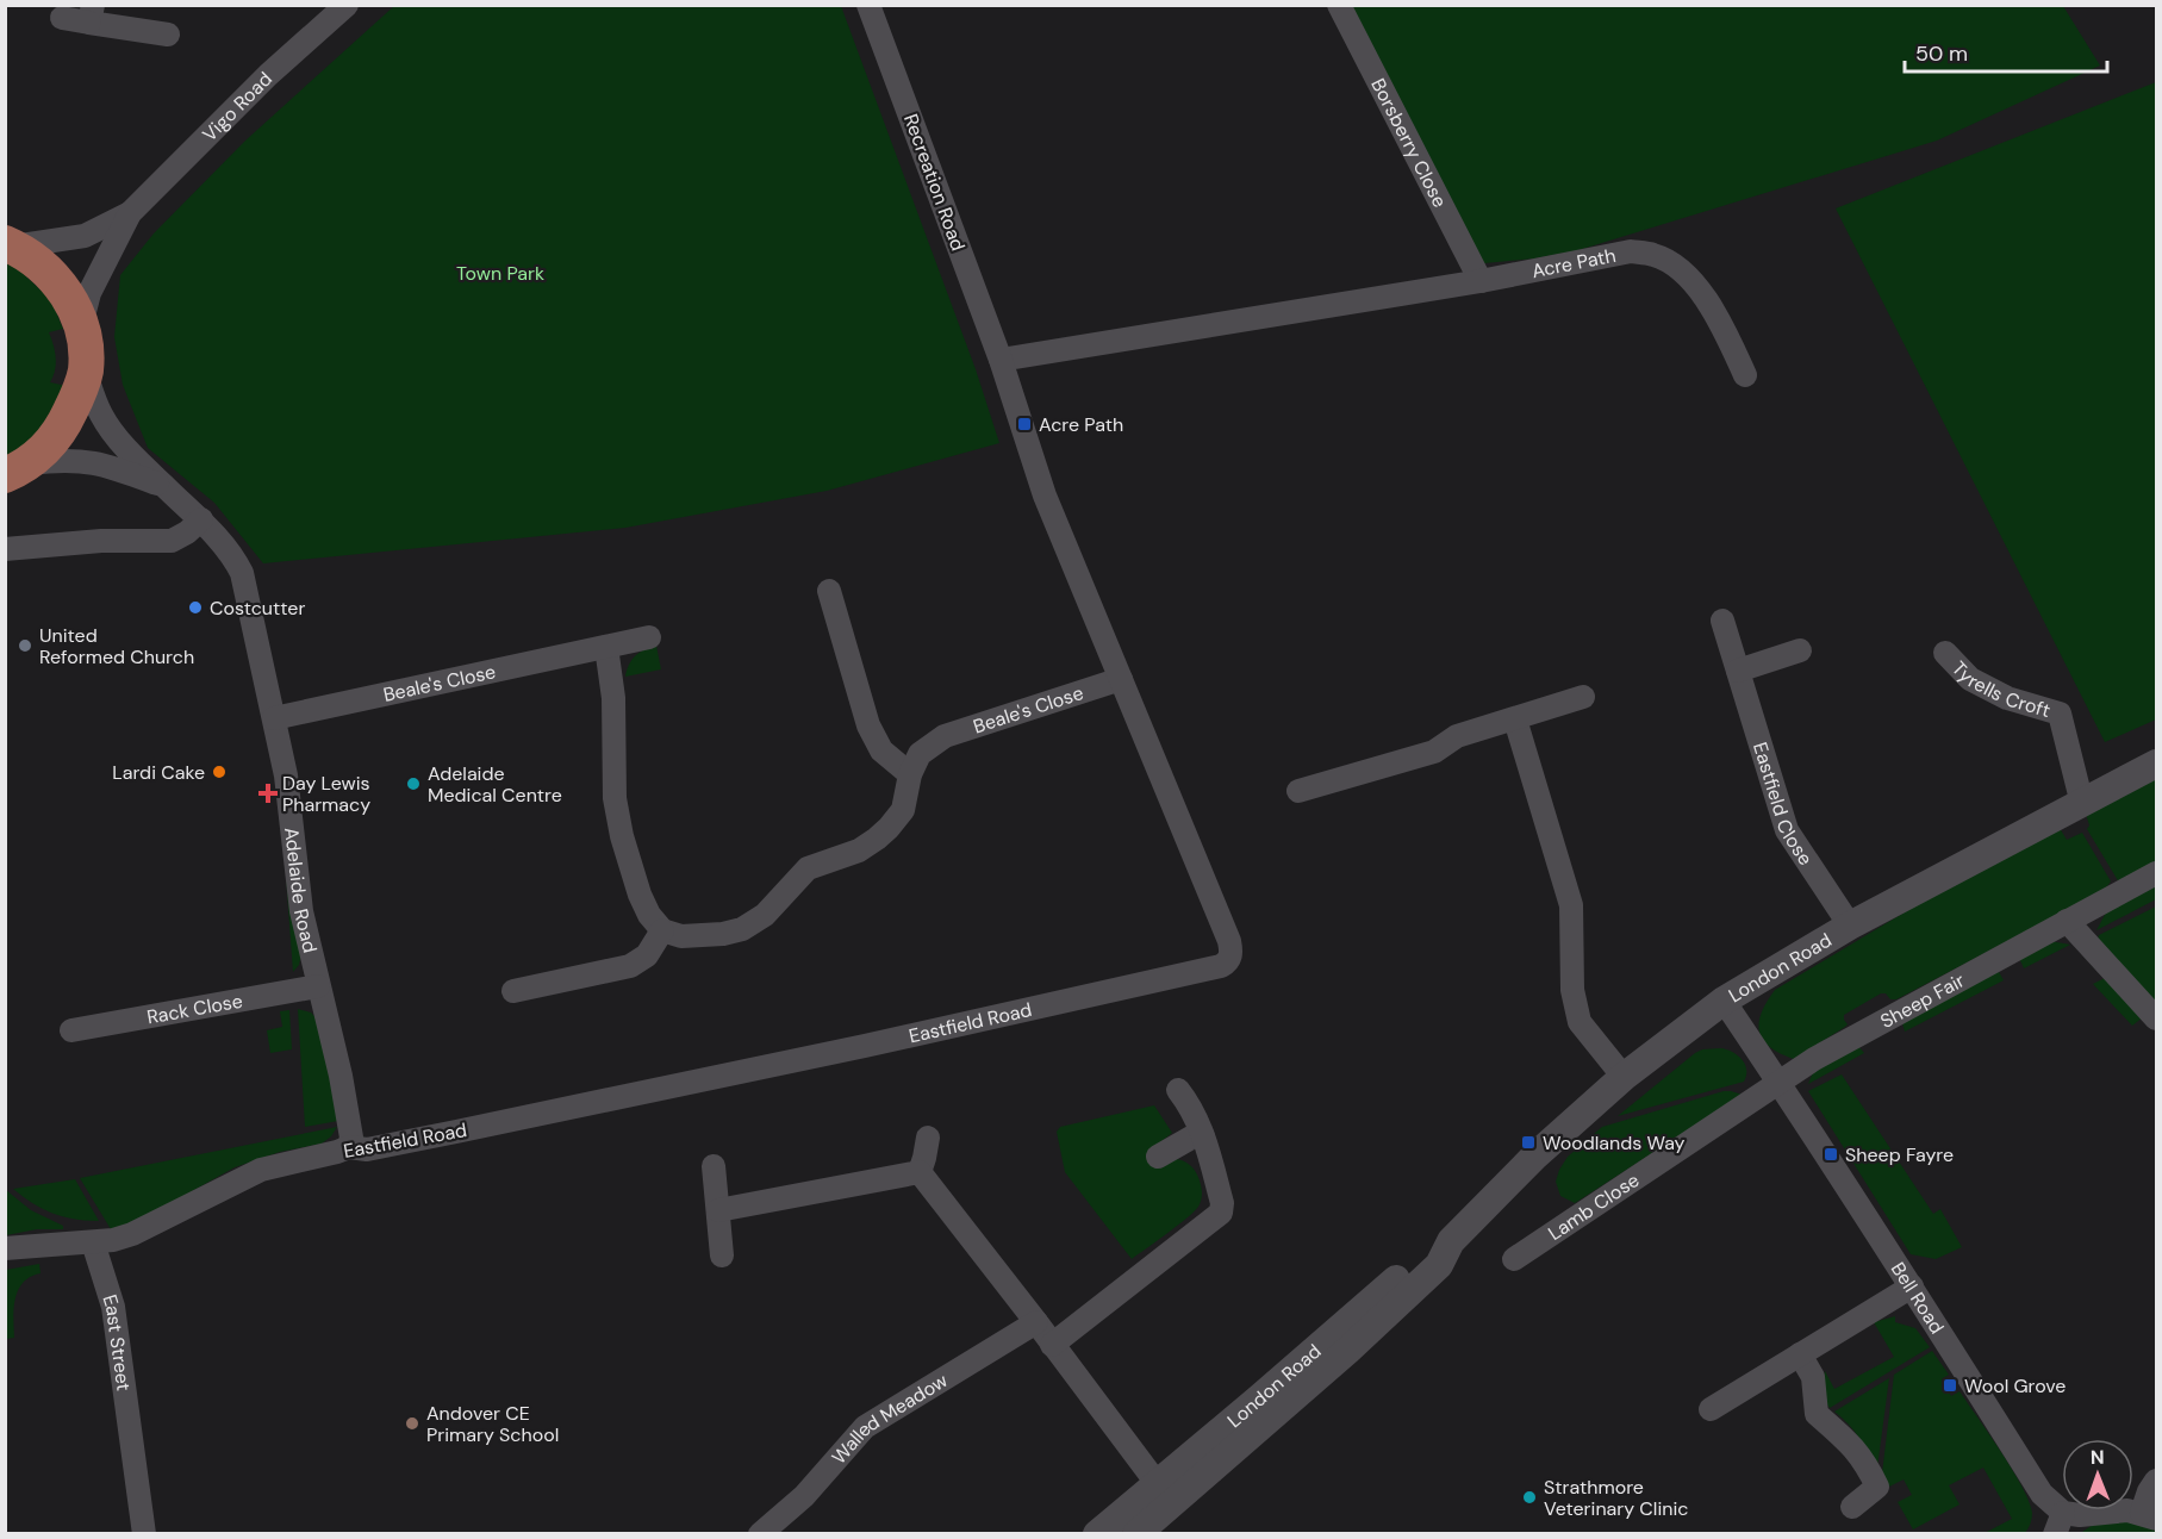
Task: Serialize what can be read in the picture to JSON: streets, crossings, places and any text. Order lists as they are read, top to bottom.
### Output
{
  "streets": {
    "street": [
      "Vigo Road",
      "Borsberry Close",
      "Recreation Road",
      "Acre Path",
      "Beale's Close",
      "Tyrells Croft",
      "Eastfield Close",
      "Adelaide Road",
      "London Road",
      "Sheep Fair",
      "Rack Close",
      "Eastfield Road",
      "Lamb Close",
      "Bell Road",
      "East Street",
      "Walled Meadow"
    ]
  },
  "crossings": [
    ["Borsberry Close", "Acre Path"],
    ["Recreation Road", "Acre Path"],
    ["Recreation Road", "Eastfield Road"],
    ["Acre Path", "Eastfield Road"],
    ["Beale's Close", "Adelaide Road"],
    ["Beale's Close", "Eastfield Road"],
    ["Tyrells Croft", "London Road"],
    ["Eastfield Close", "London Road"],
    ["Adelaide Road", "Rack Close"],
    ["Adelaide Road", "Eastfield Road"],
    ["London Road", "Bell Road"],
    ["Sheep Fair", "Lamb Close"],
    ["Sheep Fair", "Bell Road"],
    ["Eastfield Road", "East Street"],
    ["Lamb Close", "Bell Road"]
  ],
  "parks": ["Town Park"],
  "places": {
    "transit": [
      "Acre Path",
      "Woodlands Way",
      "Sheep Fayre",
      "Wool Grove"
    ],
    "other": [
      "Costcutter",
      "United Reformed Church",
      "Lardi Cake",
      "Adelaide Medical Centre",
      "Andover CE Primary School",
      "Strathmore Veterinary Clinic"
    ],
    "health": ["Day Lewis Pharmacy"]
  },
  "scale_bar": "50 m",
  "north": "top"
}
